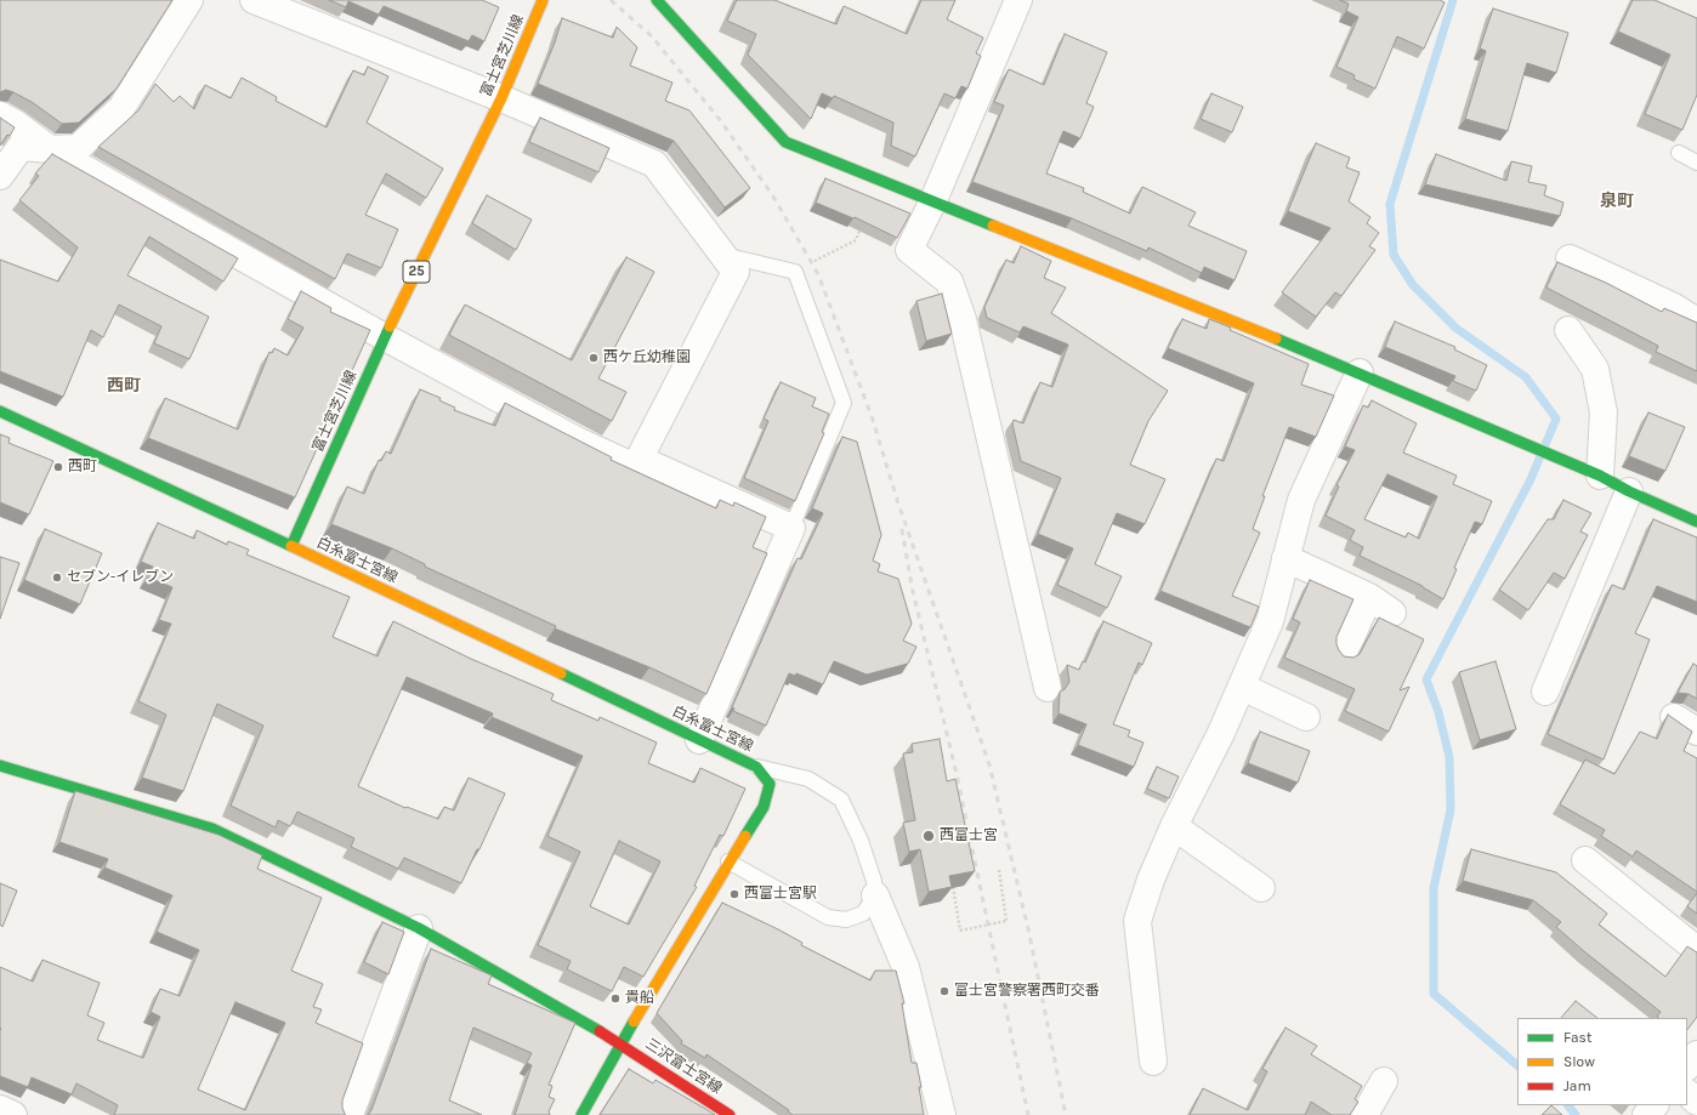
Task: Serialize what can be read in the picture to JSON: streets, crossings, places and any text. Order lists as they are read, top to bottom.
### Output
{
  "streets": {
    "main road": [
      "富士宮芝川線",
      "25",
      "白糸富士宮線",
      "三沢富士宮線"
    ]
  },
  "crossings": [
    ["富士宮芝川線", "白糸富士宮線"],
    ["白糸富士宮線", "三沢富士宮線"]
  ],
  "districts": ["泉町", "西町"],
  "places": [
    "西ケ丘幼稚園",
    "西町",
    "セブン-イレブン",
    "西富士宮",
    "西富士宮駅",
    "富士宮警察署西町交番",
    "貴船"
  ],
  "legend": ["Fast", "Slow", "Jam"]
}
